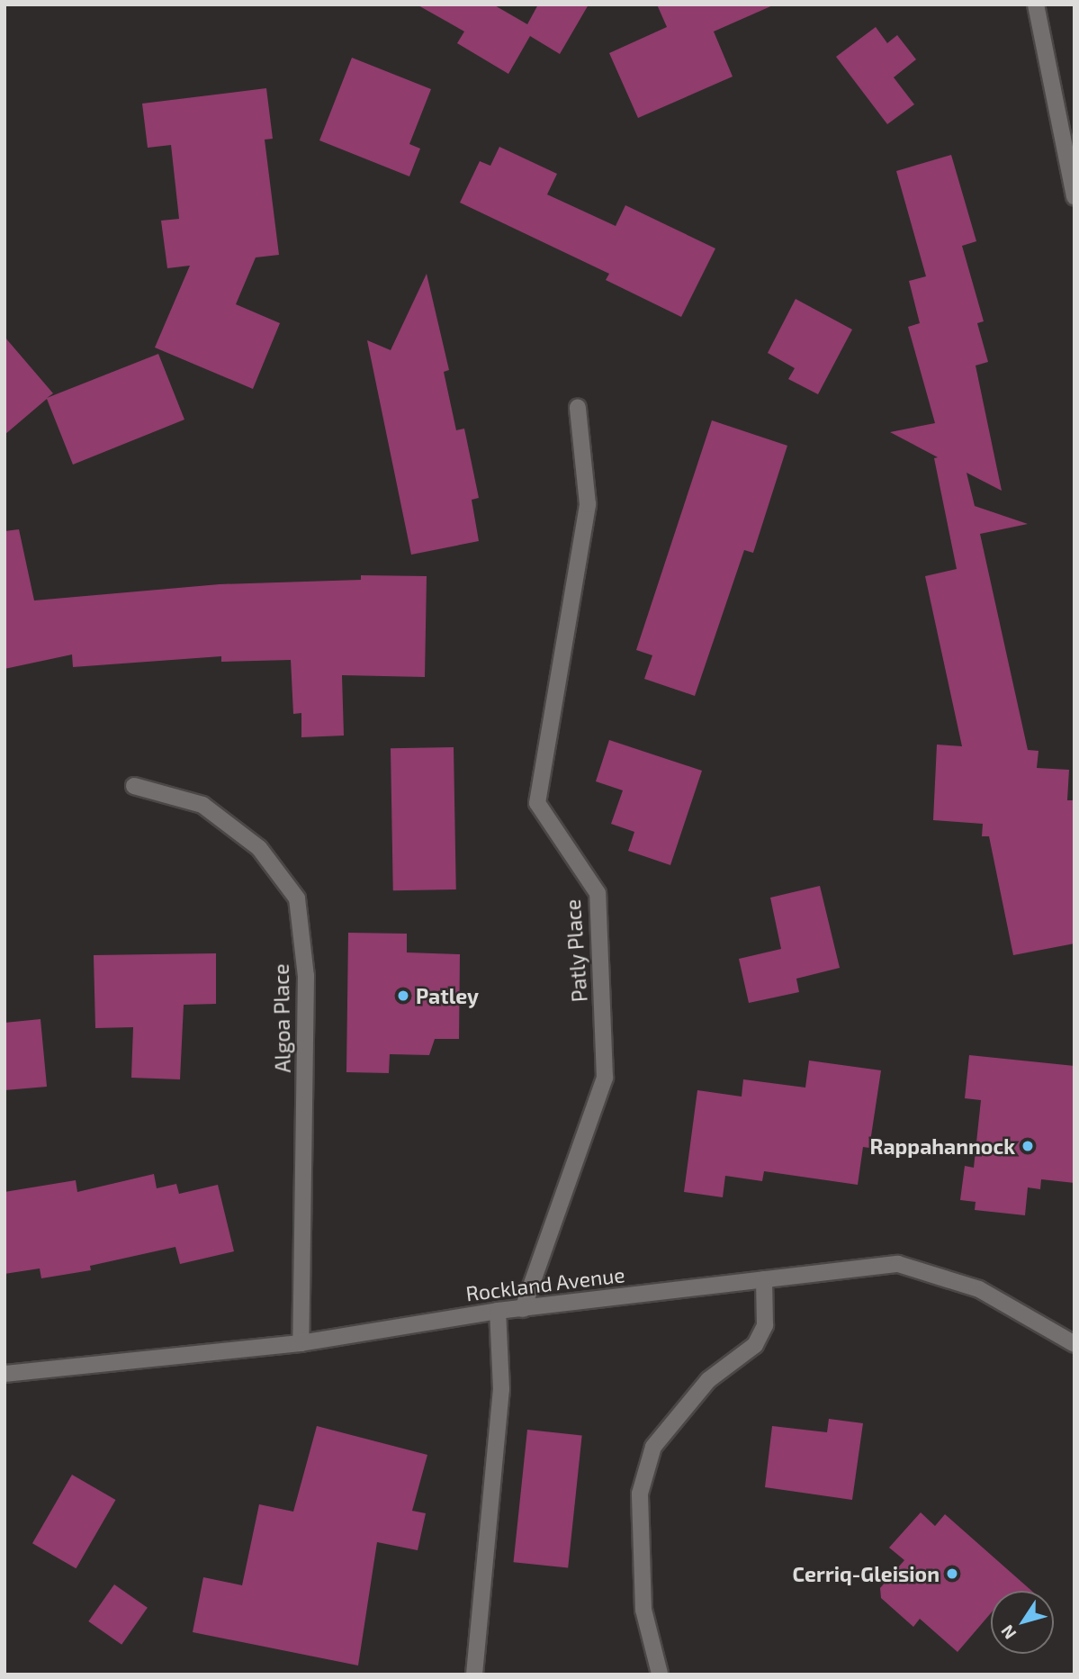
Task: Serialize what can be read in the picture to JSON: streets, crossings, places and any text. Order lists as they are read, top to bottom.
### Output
{
  "streets": {
    "street": ["Patly Place", "Algoa Place", "Rockland Avenue"]
  },
  "crossings": [
    ["Patly Place", "Rockland Avenue"],
    ["Algoa Place", "Rockland Avenue"]
  ],
  "places": ["Patley", "Rappahannock", "Cerriq-Gleision"],
  "north": "bottom left"
}
